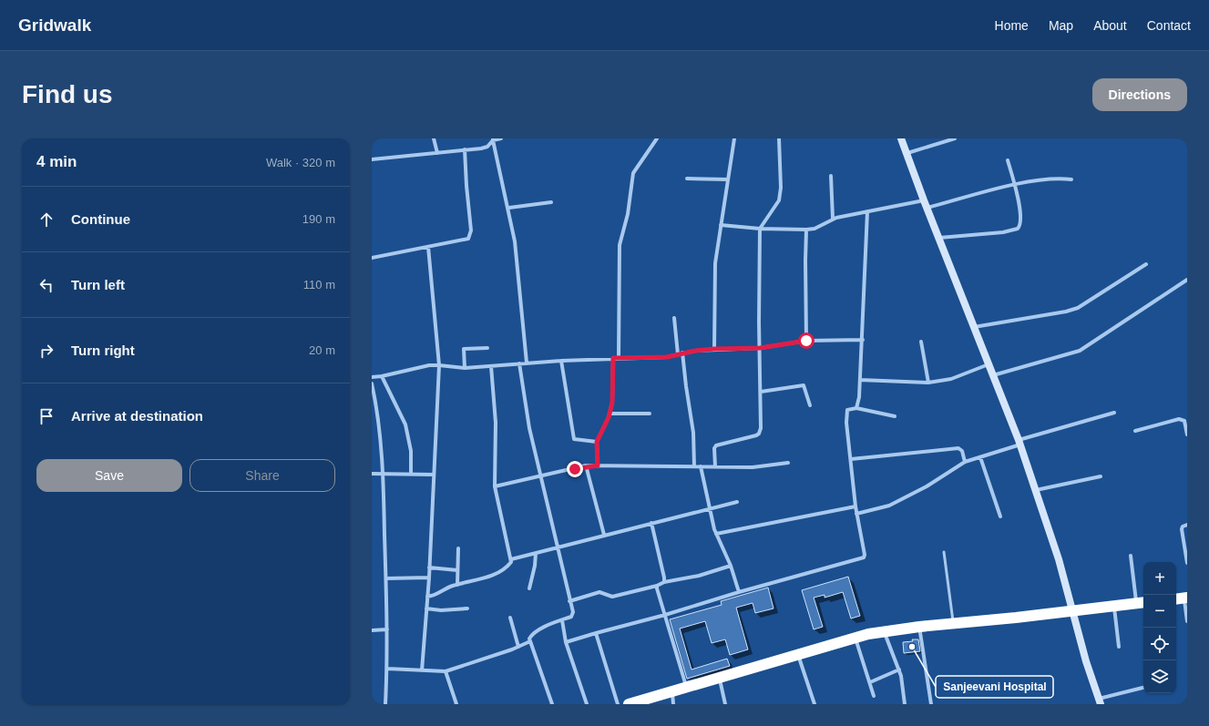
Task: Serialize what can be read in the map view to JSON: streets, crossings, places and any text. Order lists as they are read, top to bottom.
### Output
{
  "places": ["Sanjeevani Hospital"],
  "page": {
    "header": "Gridwalk",
    "nav": [
      "Home",
      "Map",
      "About",
      "Contact"
    ],
    "buttons": [
      "Directions",
      ["Save", "Share"]
    ],
    "title": "Find us",
    "heading": ["4 min", "Walk · 320 m"],
    "list": [
      ["Continue", "190 m"],
      ["Turn left", "110 m"],
      ["Turn right", "20 m"],
      "Arrive at destination"
    ],
    "map_buttons": ["+", "−"]
  }
}
